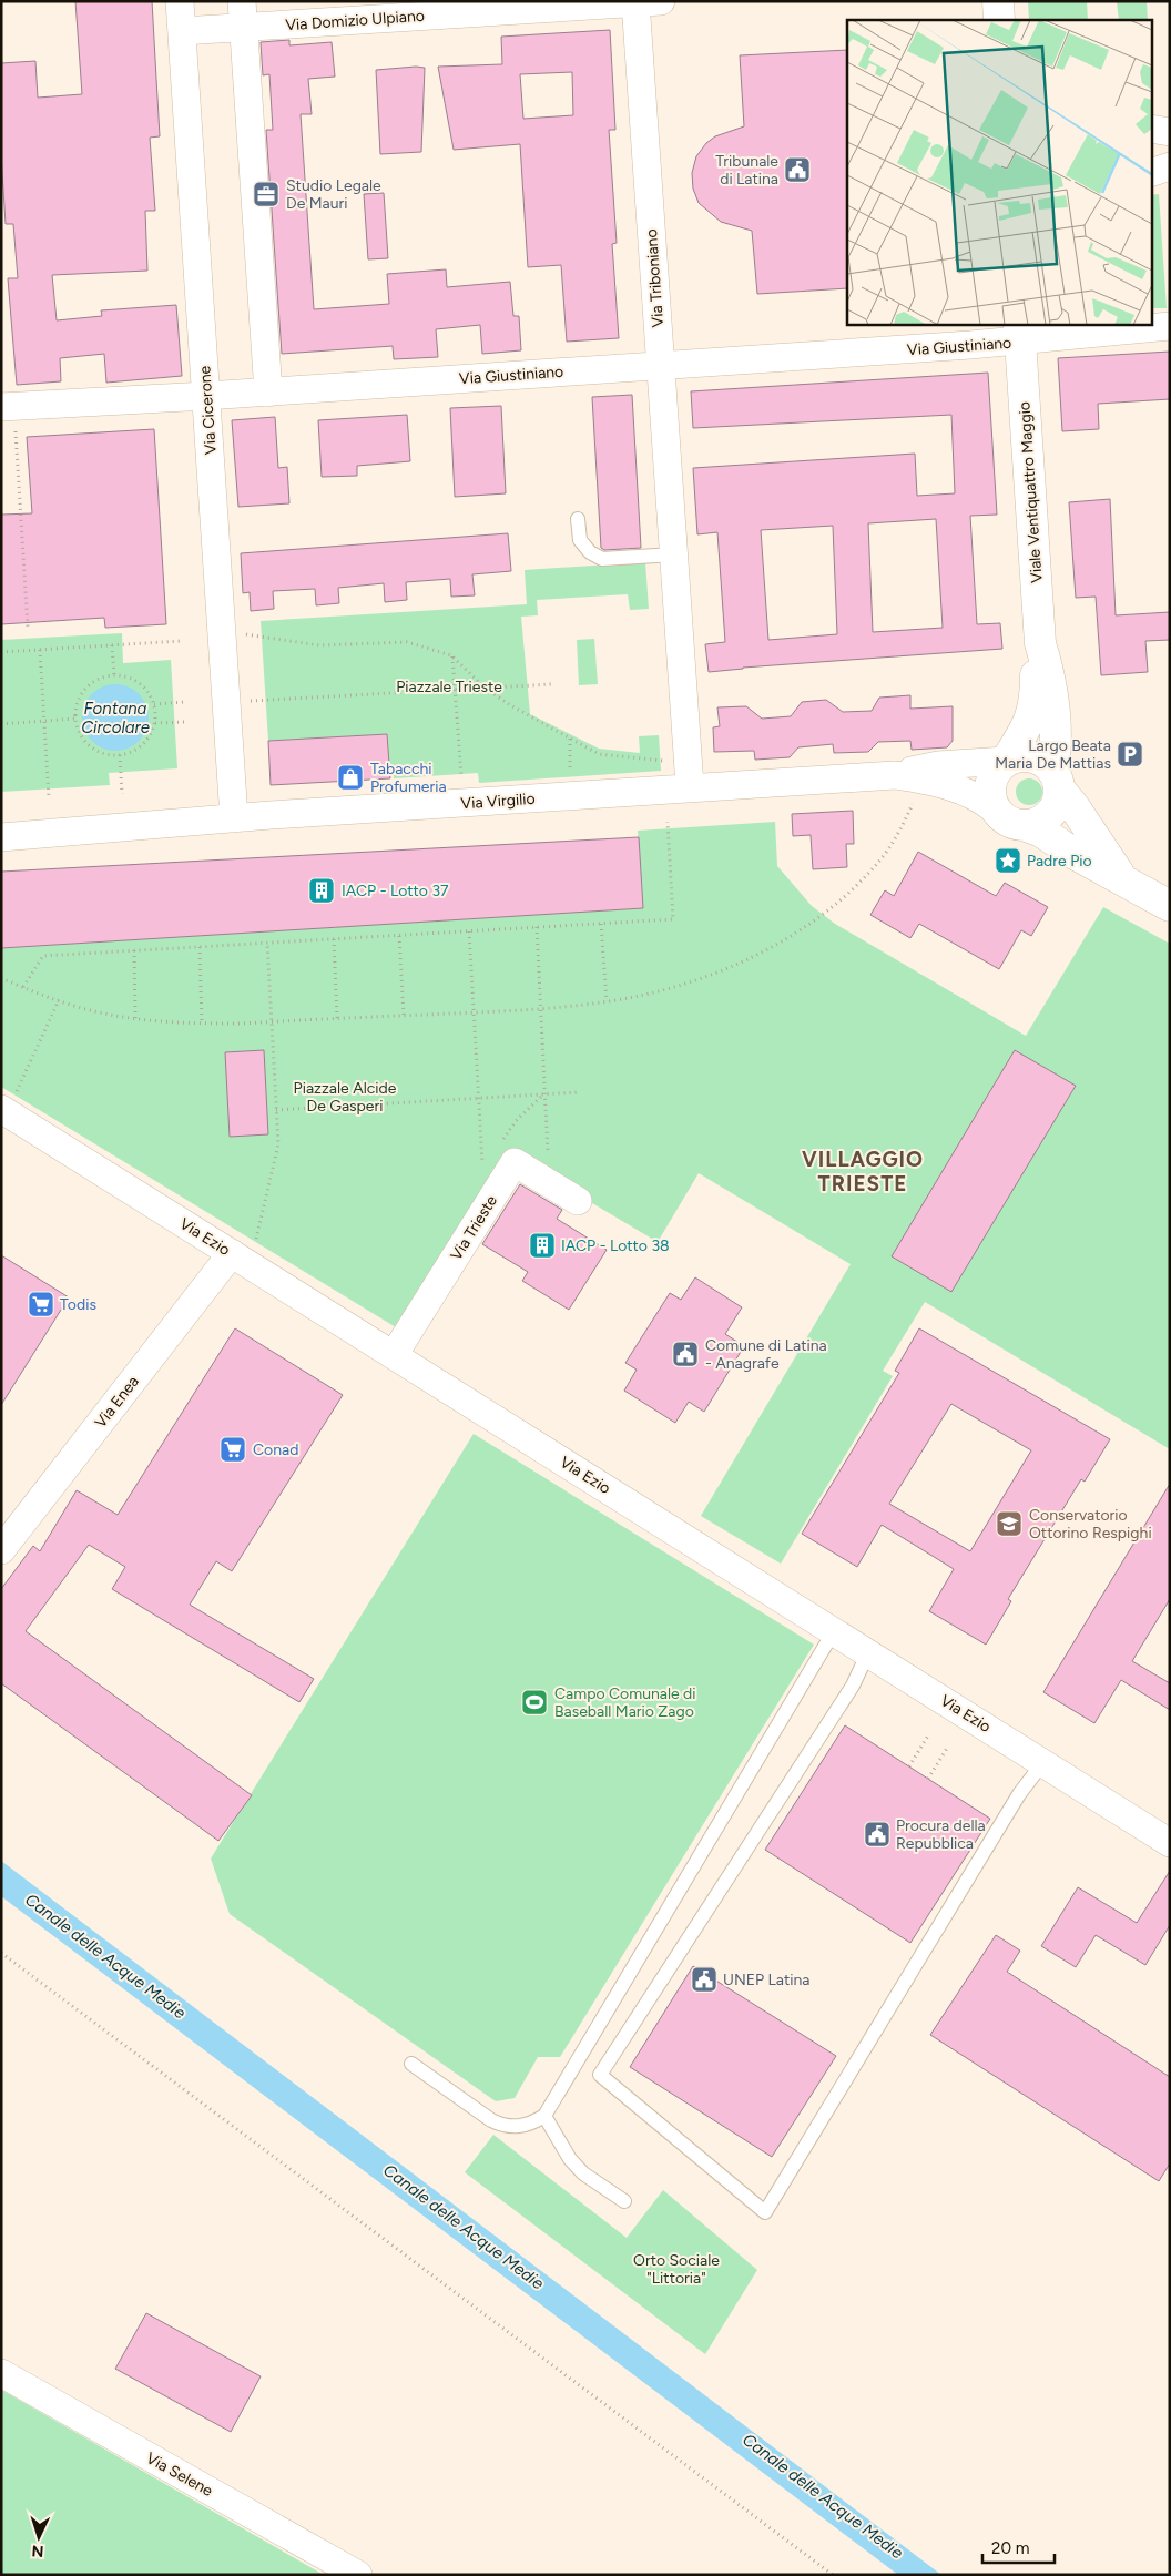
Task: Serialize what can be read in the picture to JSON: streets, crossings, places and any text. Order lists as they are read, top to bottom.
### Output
{
  "streets": {
    "main road": ["Viale Ventiquattro Maggio"],
    "street": [
      "Via Domizio Ulpiano",
      "Via Triboniano",
      "Via Giustiniano",
      "Via Cicerone",
      "Via Virgilio",
      "Via Trieste",
      "Via Ezio",
      "Via Enea",
      "Via Selene"
    ]
  },
  "crossings": [
    ["Via Domizio Ulpiano", "Via Triboniano"],
    ["Via Domizio Ulpiano", "Via Cicerone"],
    ["Via Triboniano", "Via Giustiniano"],
    ["Via Triboniano", "Via Virgilio"],
    ["Via Giustiniano", "Via Cicerone"],
    ["Via Giustiniano", "Viale Ventiquattro Maggio"],
    ["Via Cicerone", "Via Virgilio"],
    ["Via Trieste", "Via Ezio"],
    ["Via Ezio", "Via Enea"]
  ],
  "districts": ["VILLAGGIO TRIESTE"],
  "water": ["Fontana Circolare", "Canale delle Acque Medie"],
  "parks": ["Piazzale Trieste", "Piazzale Alcide De Gasperi", "Orto Sociale \"Littoria\""],
  "places": {
    "public building": [
      "Tribunale di Latina",
      "Comune di Latina - Anagrafe",
      "Procura della Repubblica",
      "UNEP Latina"
    ],
    "office": ["Studio Legale De Mauri"],
    "parking": ["Largo Beata Maria De Mattias"],
    "shop": ["Tabacchi Profumeria"],
    "place": ["Padre Pio"],
    "building": ["IACP - Lotto 37", "IACP - Lotto 38"],
    "supermarket": ["Todis", "Conad"],
    "school or university": ["Conservatorio Ottorino Respighi"],
    "sports": ["Campo Comunale di Baseball Mario Zago"]
  },
  "scale_bar": "20 m",
  "north": "bottom"
}
